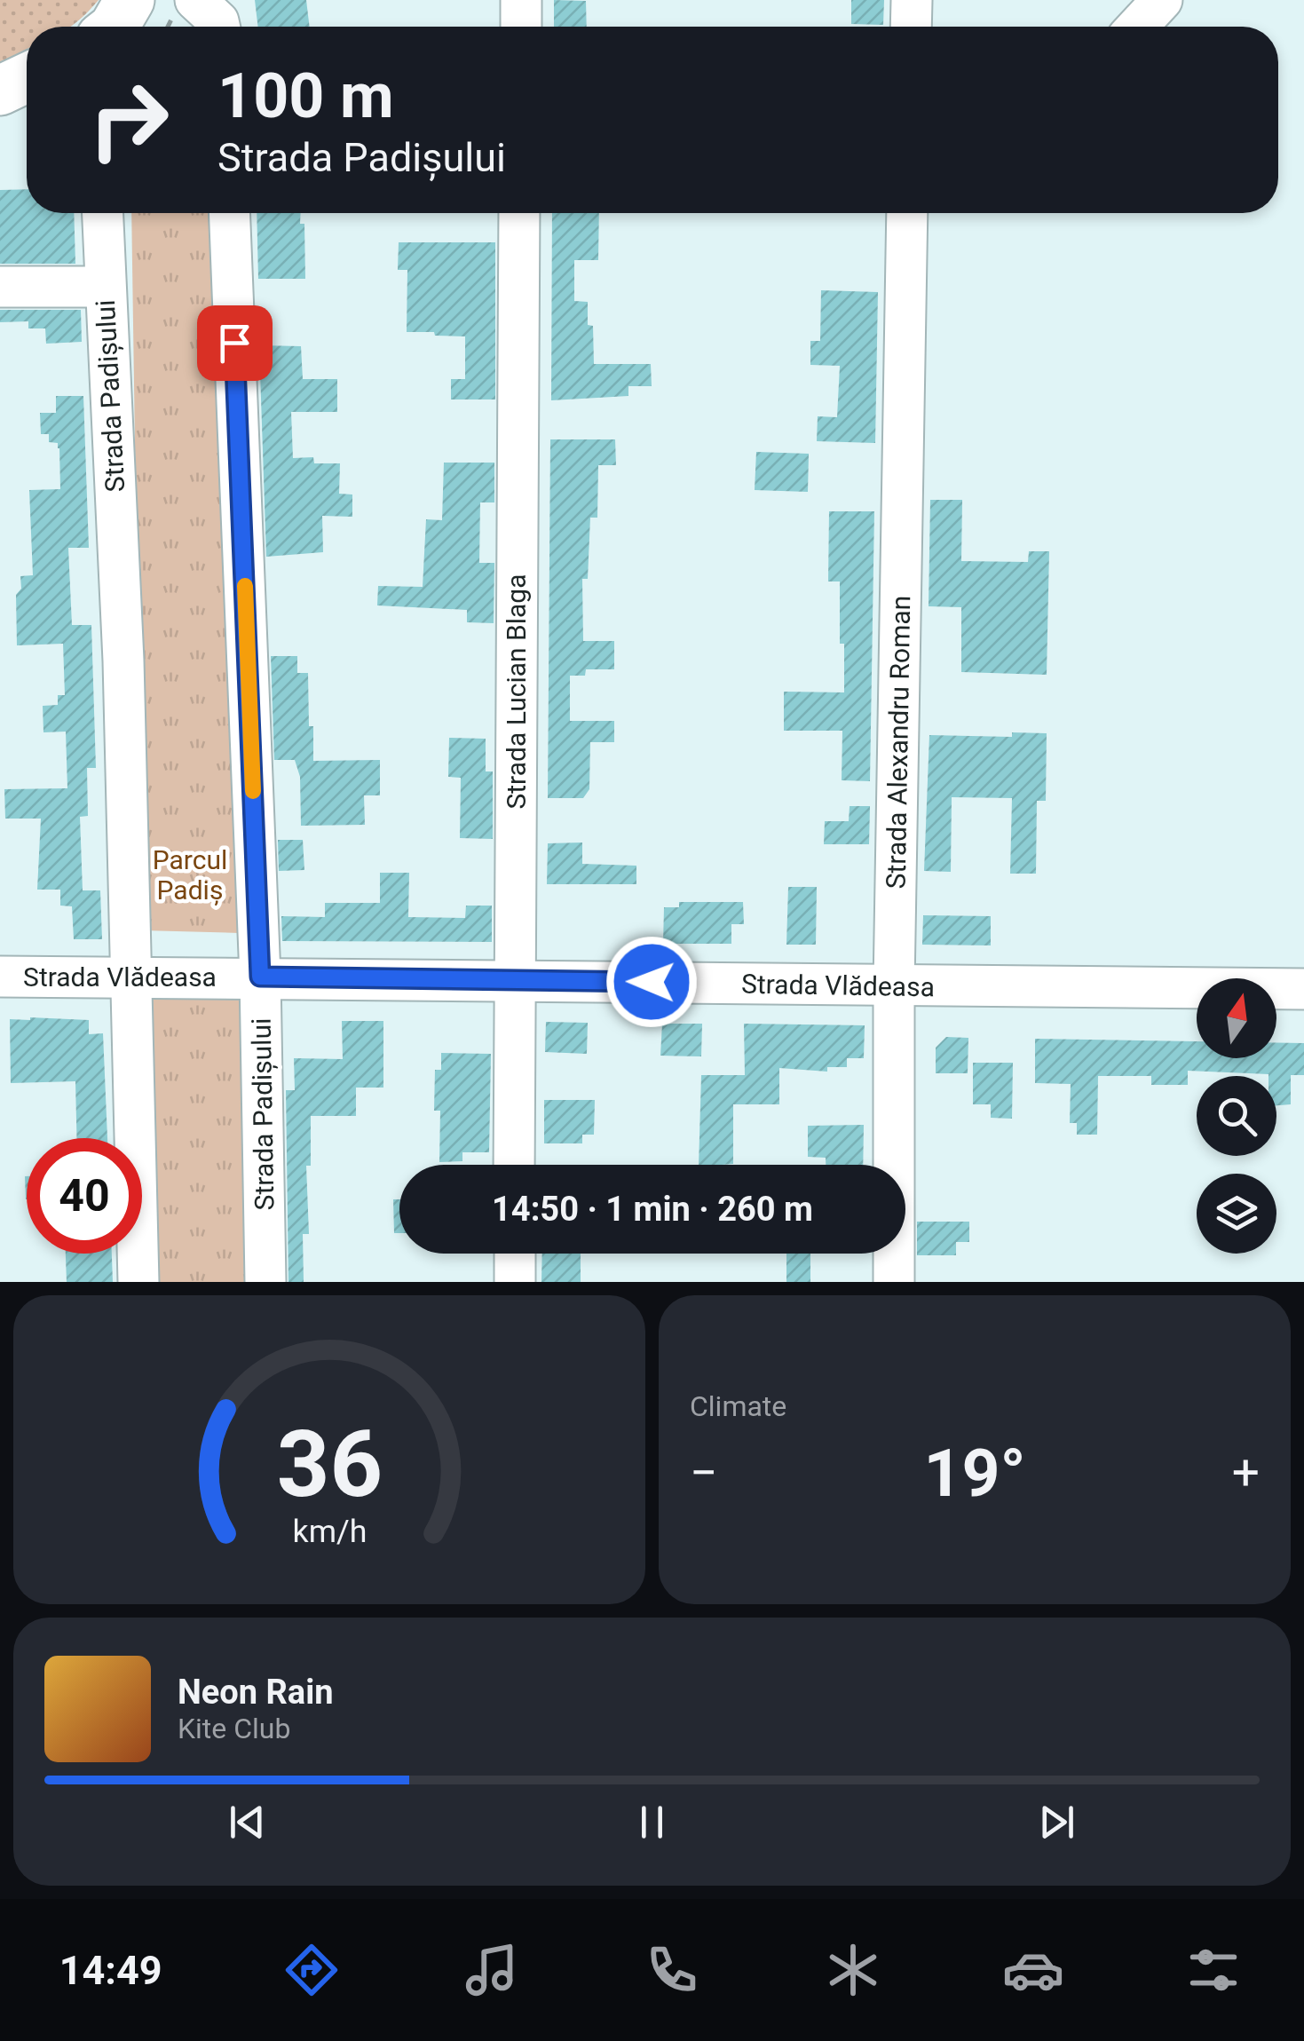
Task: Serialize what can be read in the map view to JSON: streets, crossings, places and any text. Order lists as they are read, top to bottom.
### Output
{
  "streets": {
    "street": [
      "Strada Padișului",
      "Strada Lucian Blaga",
      "Strada Alexandru Roman",
      "Strada Vlădeasa"
    ]
  },
  "crossings": [
    ["Strada Padișului", "Strada Vlădeasa"],
    ["Strada Lucian Blaga", "Strada Vlădeasa"],
    ["Strada Alexandru Roman", "Strada Vlădeasa"]
  ],
  "parks": ["Parcul Padiș"],
  "north": "top",
  "page": {
    "turn": ["100 m", "Strada Padișului"],
    "limit": "40",
    "trip": "14:50 · 1 min · 260 m",
    "tile": "Climate",
    "heat": ["−", "19°", "+"],
    "song": ["Neon Rain", "Kite Club"],
    "tabs": "14:49",
    "gauge": ["36", "km/h"]
  }
}
